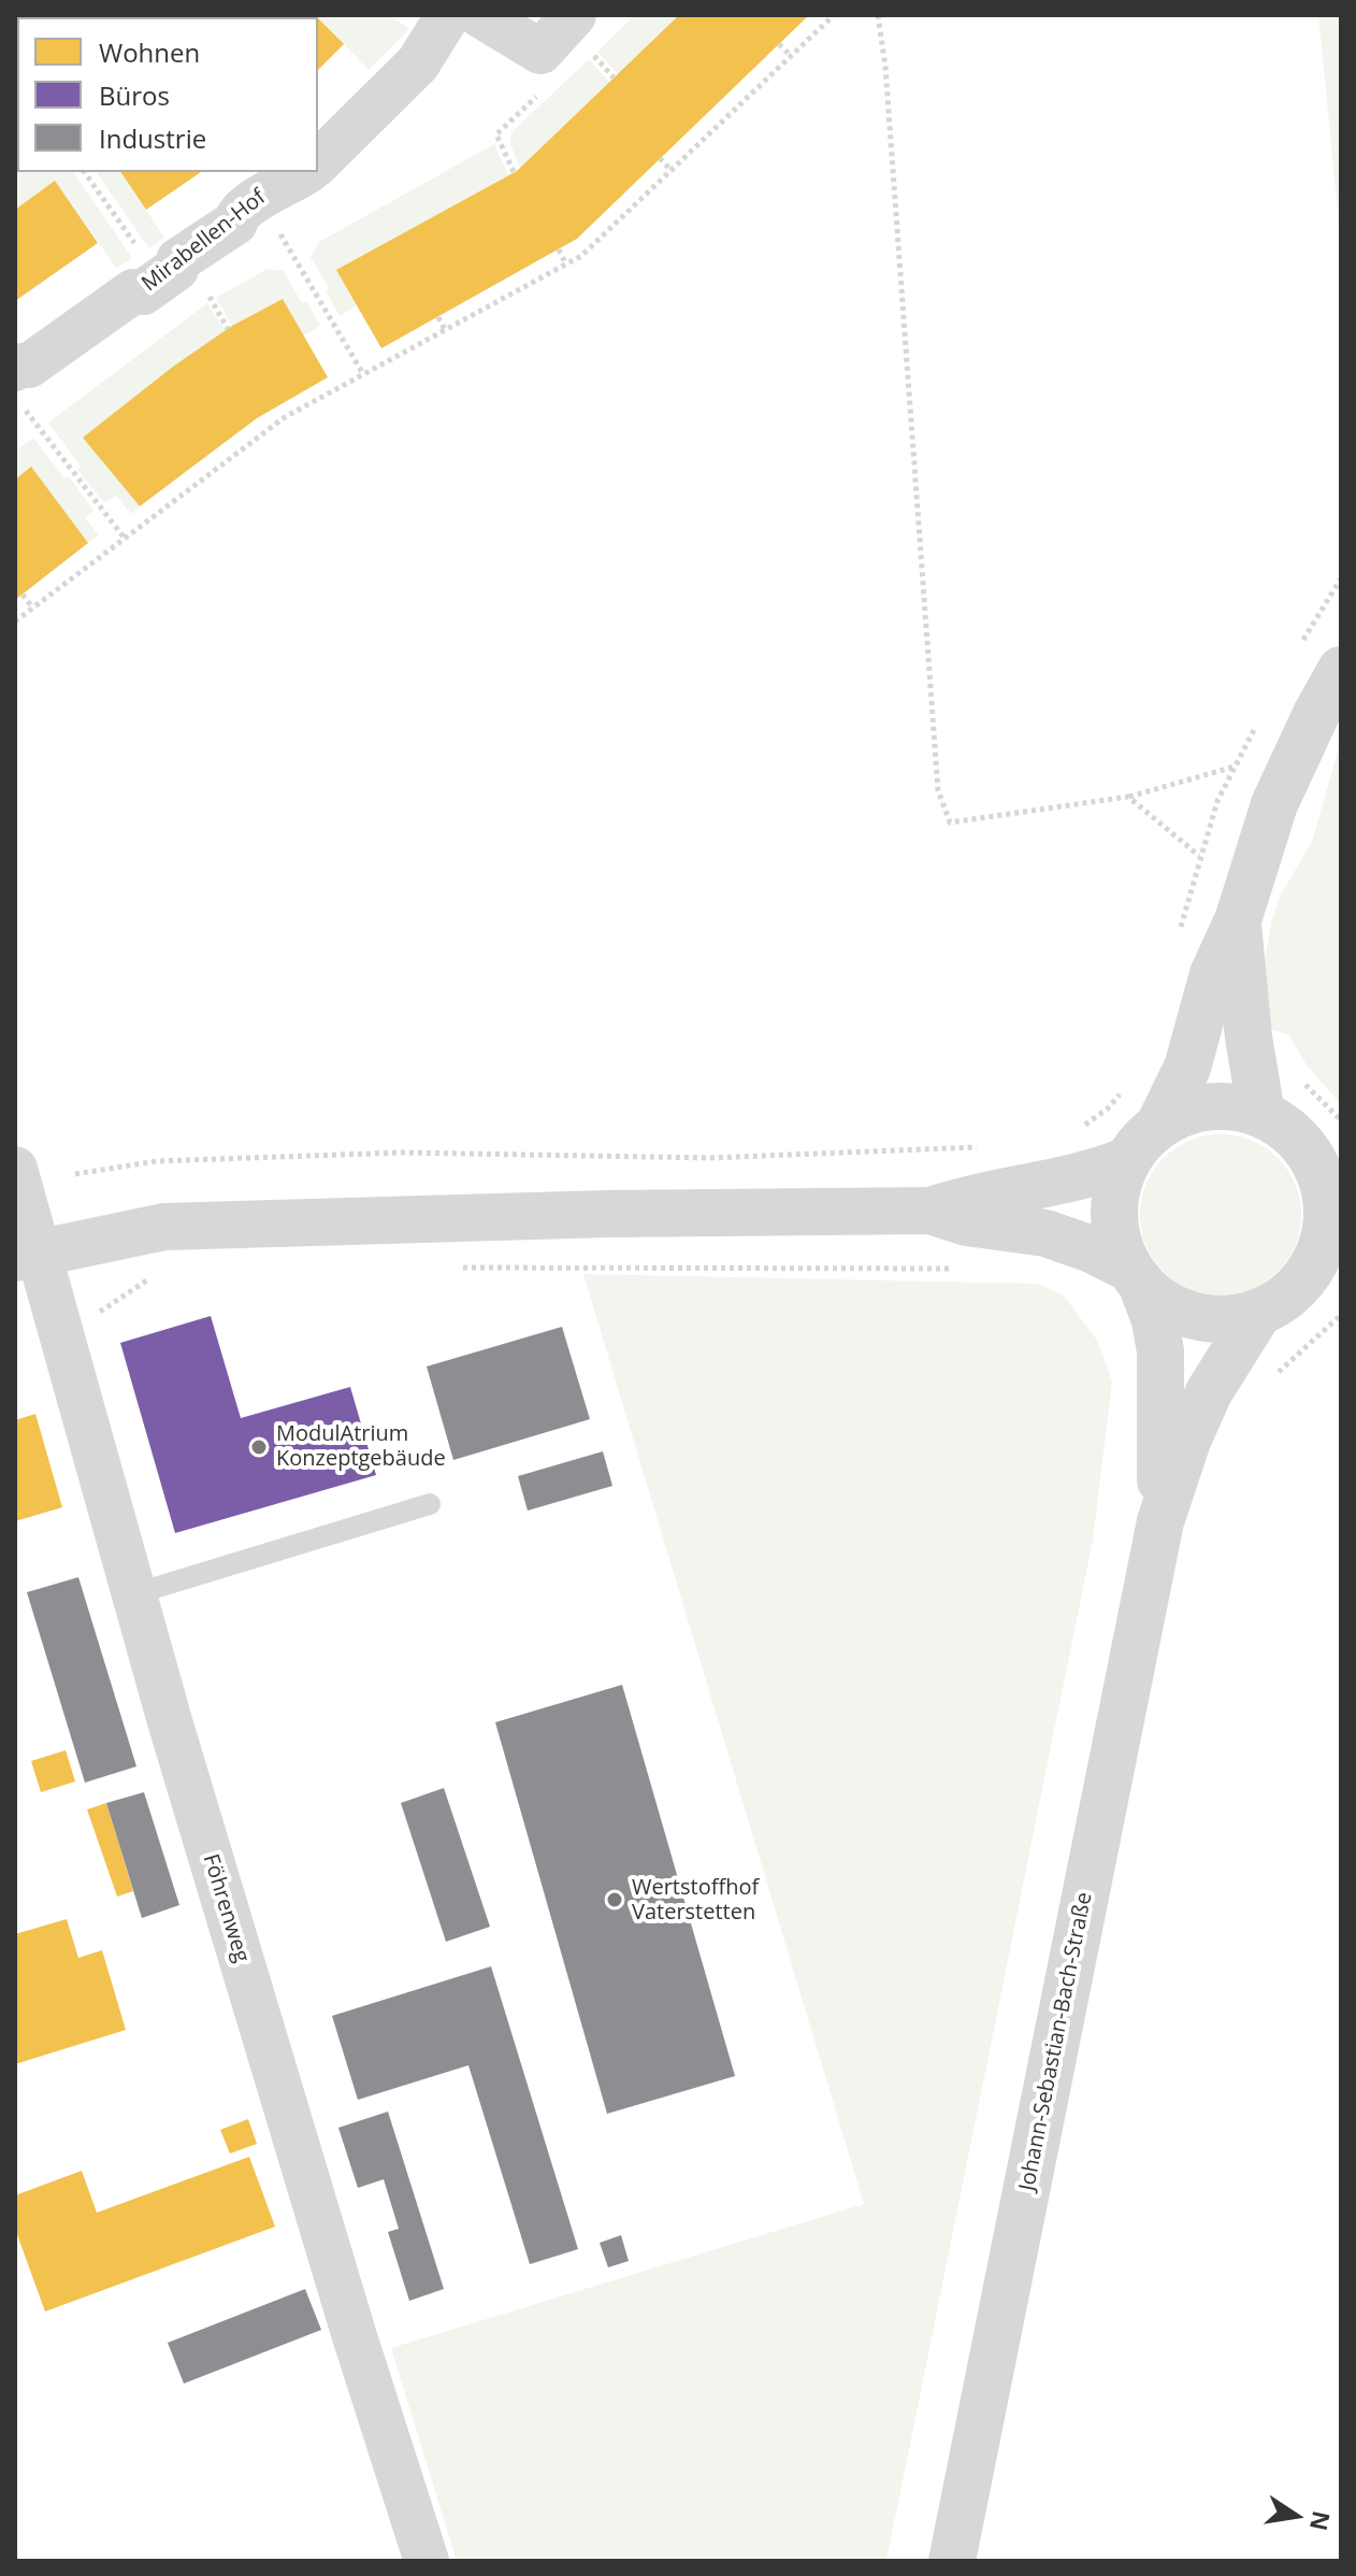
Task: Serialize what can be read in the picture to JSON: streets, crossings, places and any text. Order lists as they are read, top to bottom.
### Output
{
  "streets": {
    "street": ["Mirabellen-Hof", "Föhrenweg", "Johann-Sebastian-Bach-Straße"]
  },
  "places": ["ModulAtrium Konzeptgebäude", "Wertstoffhof Vaterstetten"],
  "legend": ["Wohnen", "Büros", "Industrie"],
  "north": "right"
}
